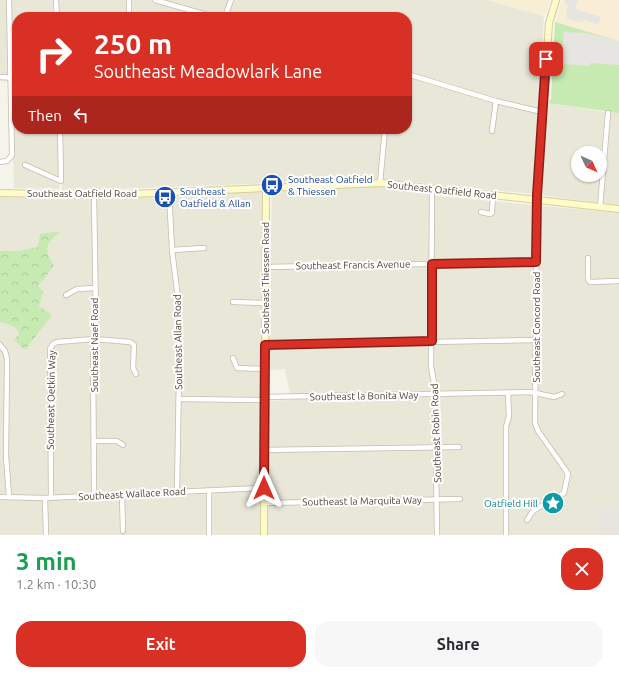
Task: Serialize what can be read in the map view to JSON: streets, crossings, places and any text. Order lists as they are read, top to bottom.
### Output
{
  "streets": {
    "main road": ["Southeast Oatfield Road", "Southeast Thiessen Road", "Southeast Concord Road"],
    "street": [
      "Southeast Francis Avenue",
      "Southeast Allan Road",
      "Southeast Naef Road",
      "Southeast la Bonita Way",
      "Southeast Oetkin Way",
      "Southeast Robin Road",
      "Southeast Wallace Road",
      "Southeast la Marquita Way"
    ]
  },
  "crossings": [
    ["Southeast Oatfield Road", "Southeast Thiessen Road"],
    ["Southeast Oatfield Road", "Southeast Concord Road"],
    ["Southeast Oatfield Road", "Southeast Allan Road"],
    ["Southeast Oatfield Road", "Southeast Naef Road"],
    ["Southeast Oatfield Road", "Southeast Robin Road"],
    ["Southeast Francis Avenue", "Southeast Thiessen Road"],
    ["Southeast Francis Avenue", "Southeast Concord Road"],
    ["Southeast Francis Avenue", "Southeast Robin Road"],
    ["Southeast Thiessen Road", "Southeast la Bonita Way"],
    ["Southeast Thiessen Road", "Southeast Wallace Road"],
    ["Southeast Thiessen Road", "Southeast la Marquita Way"],
    ["Southeast Concord Road", "Southeast la Bonita Way"],
    ["Southeast Allan Road", "Southeast la Bonita Way"],
    ["Southeast Allan Road", "Southeast Wallace Road"],
    ["Southeast Naef Road", "Southeast Oetkin Way"],
    ["Southeast Naef Road", "Southeast Wallace Road"],
    ["Southeast la Bonita Way", "Southeast Robin Road"],
    ["Southeast Oetkin Way", "Southeast Wallace Road"],
    ["Southeast Robin Road", "Southeast la Marquita Way"]
  ],
  "places": {
    "bus stop": ["Southeast Oatfield & Thiessen", "Southeast Oatfield & Allan"],
    "place": ["Oatfield Hill"]
  },
  "north": "bottom right",
  "page": {
    "turn": ["250 m", "Southeast Meadowlark Lane"],
    "then": "Then",
    "heading": ["3 min", "1.2 km · 10:30"],
    "buttons": ["Exit", "Share"]
  }
}
